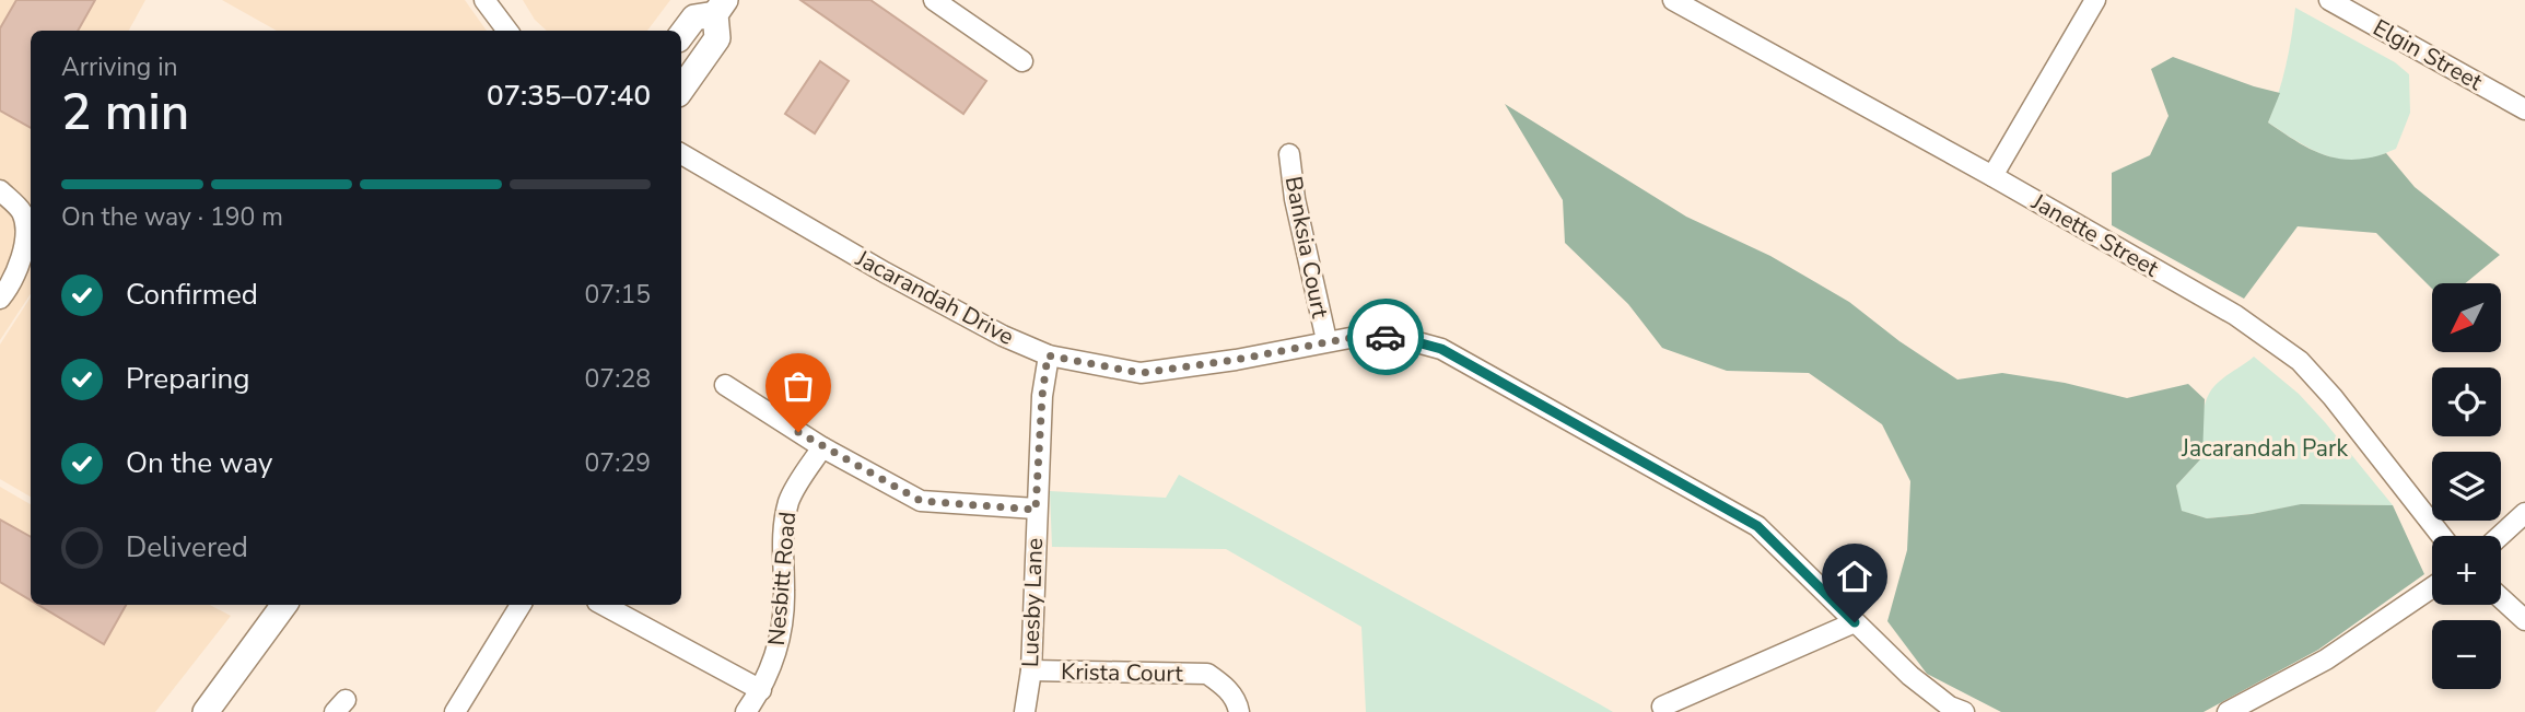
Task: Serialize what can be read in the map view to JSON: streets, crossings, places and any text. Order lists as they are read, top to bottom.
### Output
{
  "streets": {
    "street": [
      "Elgin Street",
      "Janette Street",
      "Banksia Court",
      "Jacarandah Drive",
      "Nesbitt Road",
      "Luesby Lane",
      "Krista Court"
    ]
  },
  "crossings": [
    ["Banksia Court", "Jacarandah Drive"],
    ["Jacarandah Drive", "Luesby Lane"],
    ["Luesby Lane", "Krista Court"]
  ],
  "parks": ["Jacarandah Park"],
  "north": "bottom left",
  "page": {
    "heading": ["2 min", "Arriving in", "07:35–07:40"],
    "bar": "On the way · 190 m",
    "list": [
      ["Confirmed", "07:15"],
      ["Preparing", "07:28"],
      ["On the way", "07:29"],
      "Delivered"
    ],
    "map_buttons": ["+", "−"]
  }
}
